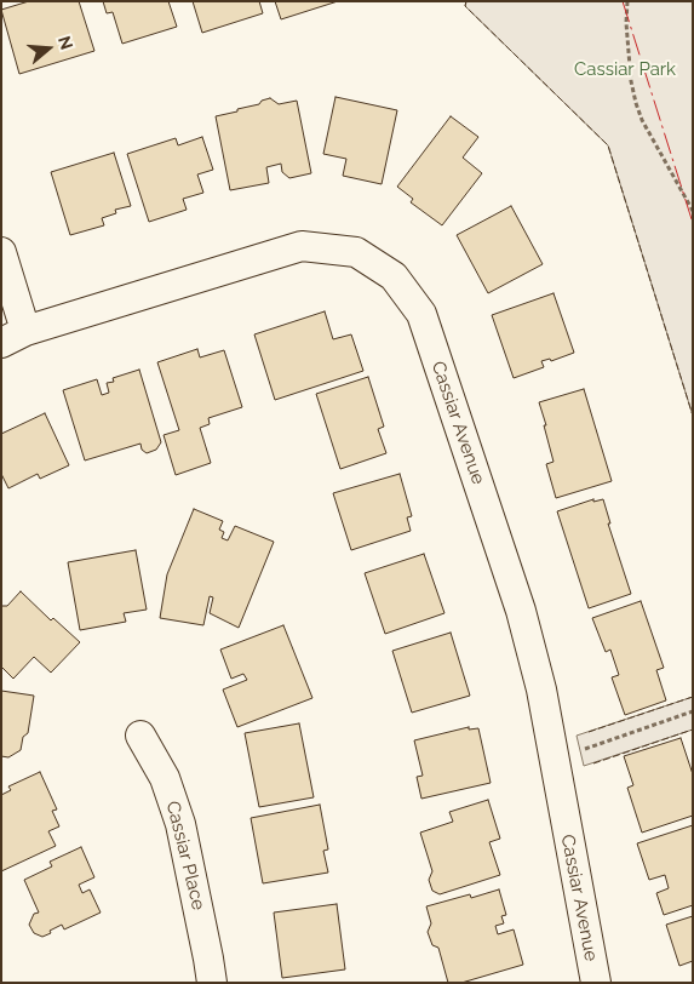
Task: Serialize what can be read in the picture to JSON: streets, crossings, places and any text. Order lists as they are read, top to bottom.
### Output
{
  "streets": {
    "street": ["Cassiar Avenue", "Cassiar Place"]
  },
  "parks": ["Cassiar Park"],
  "north": "right"
}
